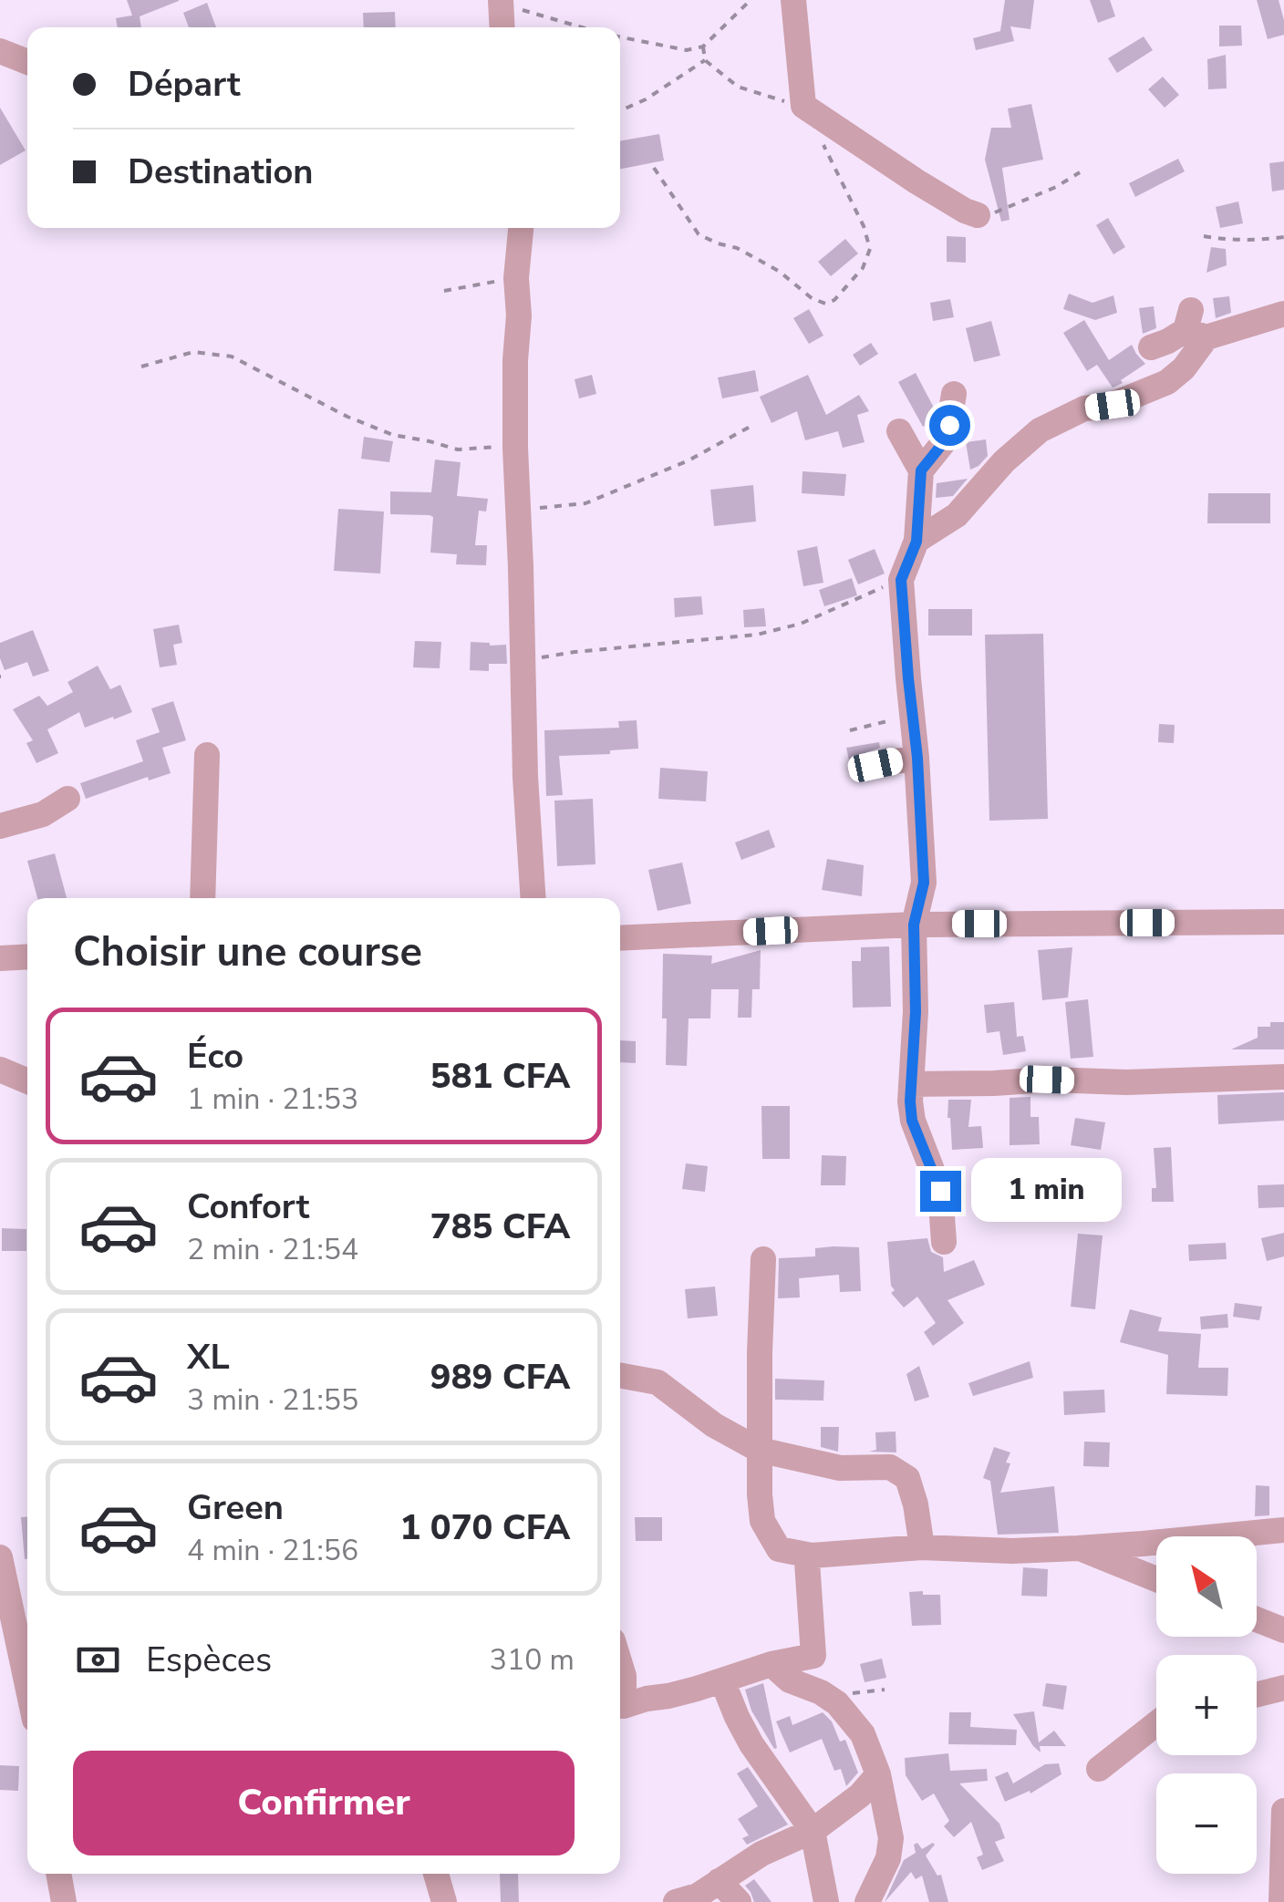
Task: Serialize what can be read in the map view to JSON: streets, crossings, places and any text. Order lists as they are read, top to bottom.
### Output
{
  "north": "top left",
  "page": {
    "banner": ["Départ", "Destination"],
    "heading": "Choisir une course",
    "list": [
      {
        "name": "Éco",
        "note": "1 min · 21:53",
        "value": "581 CFA"
      },
      {
        "name": "Confort",
        "note": "2 min · 21:54",
        "value": "785 CFA"
      },
      {
        "name": "XL",
        "note": "3 min · 21:55",
        "value": "989 CFA"
      },
      {
        "name": "Green",
        "note": "4 min · 21:56",
        "value": "1 070 CFA"
      }
    ],
    "bubble": "1 min",
    "map_buttons": ["+", "−"],
    "pay": ["Espèces", "310 m"],
    "buttons": "Confirmer"
  }
}
